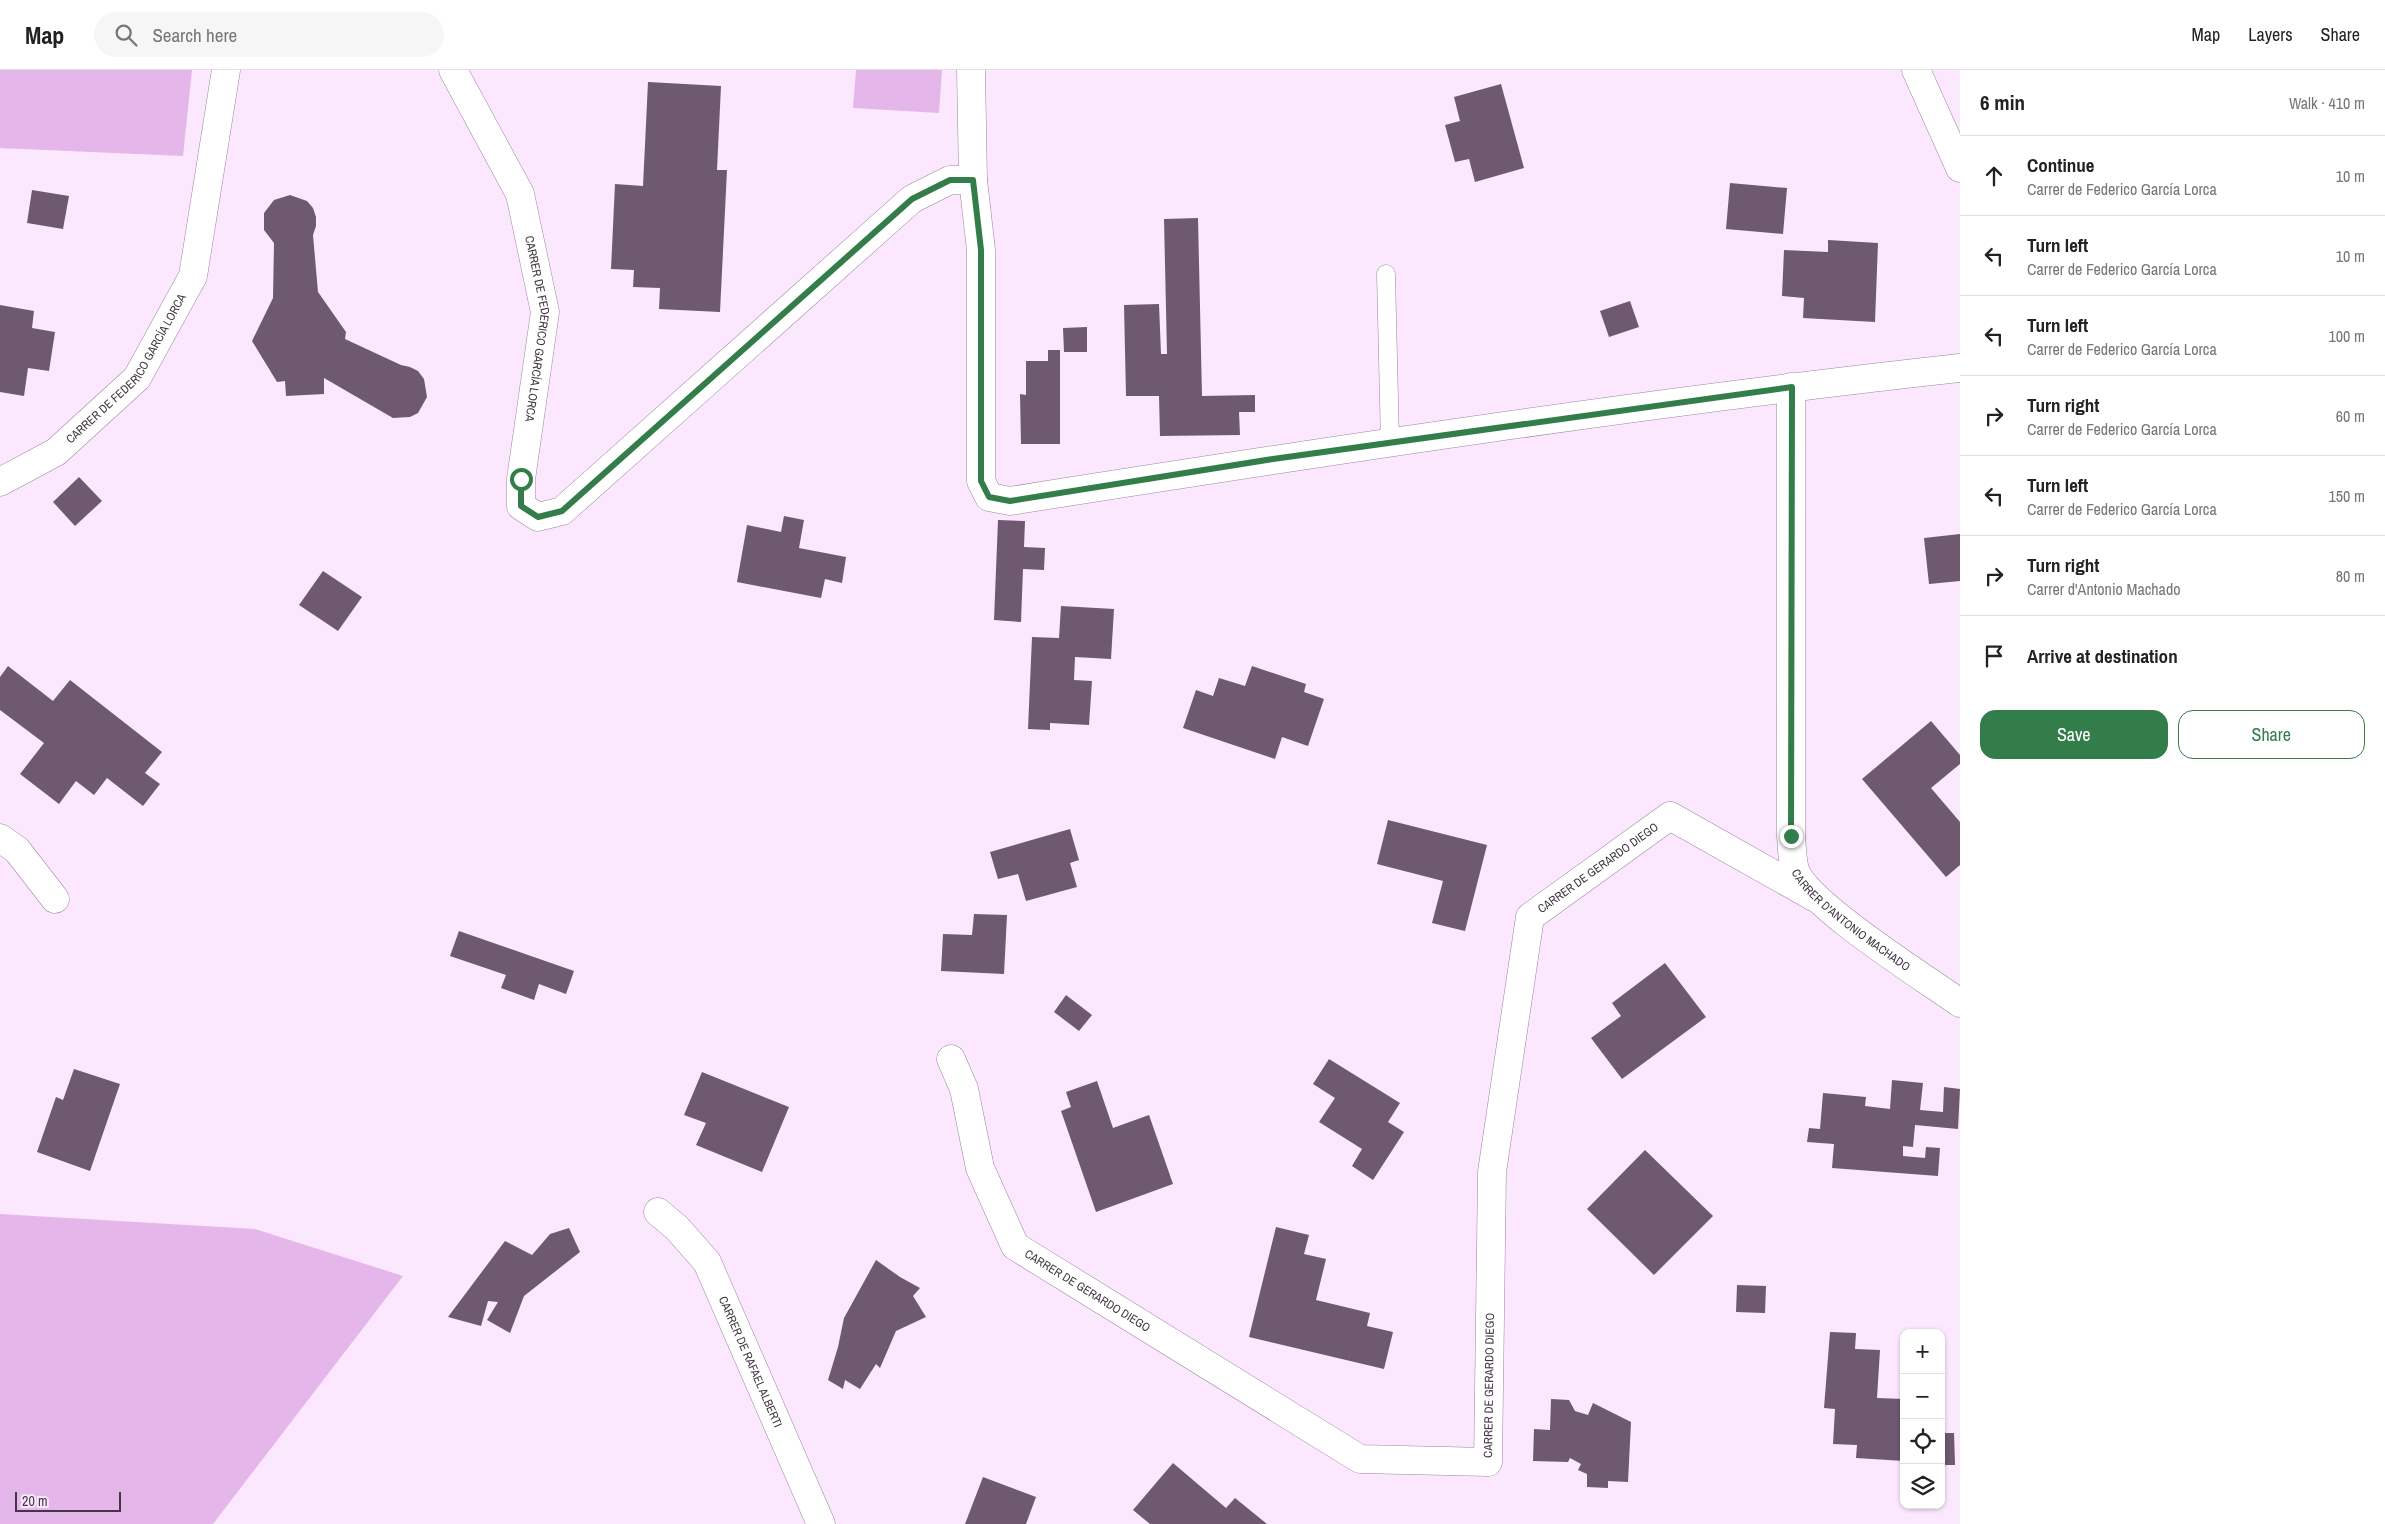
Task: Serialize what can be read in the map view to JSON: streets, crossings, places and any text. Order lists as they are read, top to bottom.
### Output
{
  "streets": {
    "street": [
      "CARRER DE FEDERICO GARCÍA LORCA",
      "CARRER DE GERARDO DIEGO",
      "CARRER D'ANTONIO MACHADO",
      "CARRER DE RAFAEL ALBERTI"
    ]
  },
  "crossings": [
    ["CARRER DE GERARDO DIEGO", "CARRER D'ANTONIO MACHADO"]
  ],
  "scale_bar": "20 m",
  "page": {
    "header": "Map",
    "search": "Search here",
    "nav": ["Map", "Layers", "Share"],
    "heading": ["6 min", "Walk · 410 m"],
    "list": [
      ["Continue", "Carrer de Federico García Lorca", "10 m"],
      ["Turn left", "Carrer de Federico García Lorca", "10 m"],
      ["Turn left", "Carrer de Federico García Lorca", "100 m"],
      ["Turn right", "Carrer de Federico García Lorca", "60 m"],
      ["Turn left", "Carrer de Federico García Lorca", "150 m"],
      ["Turn right", "Carrer d'Antonio Machado", "80 m"],
      "Arrive at destination"
    ],
    "buttons": ["Save", "Share"],
    "map_buttons": ["+", "−"],
    "scale": "20 m"
  }
}
